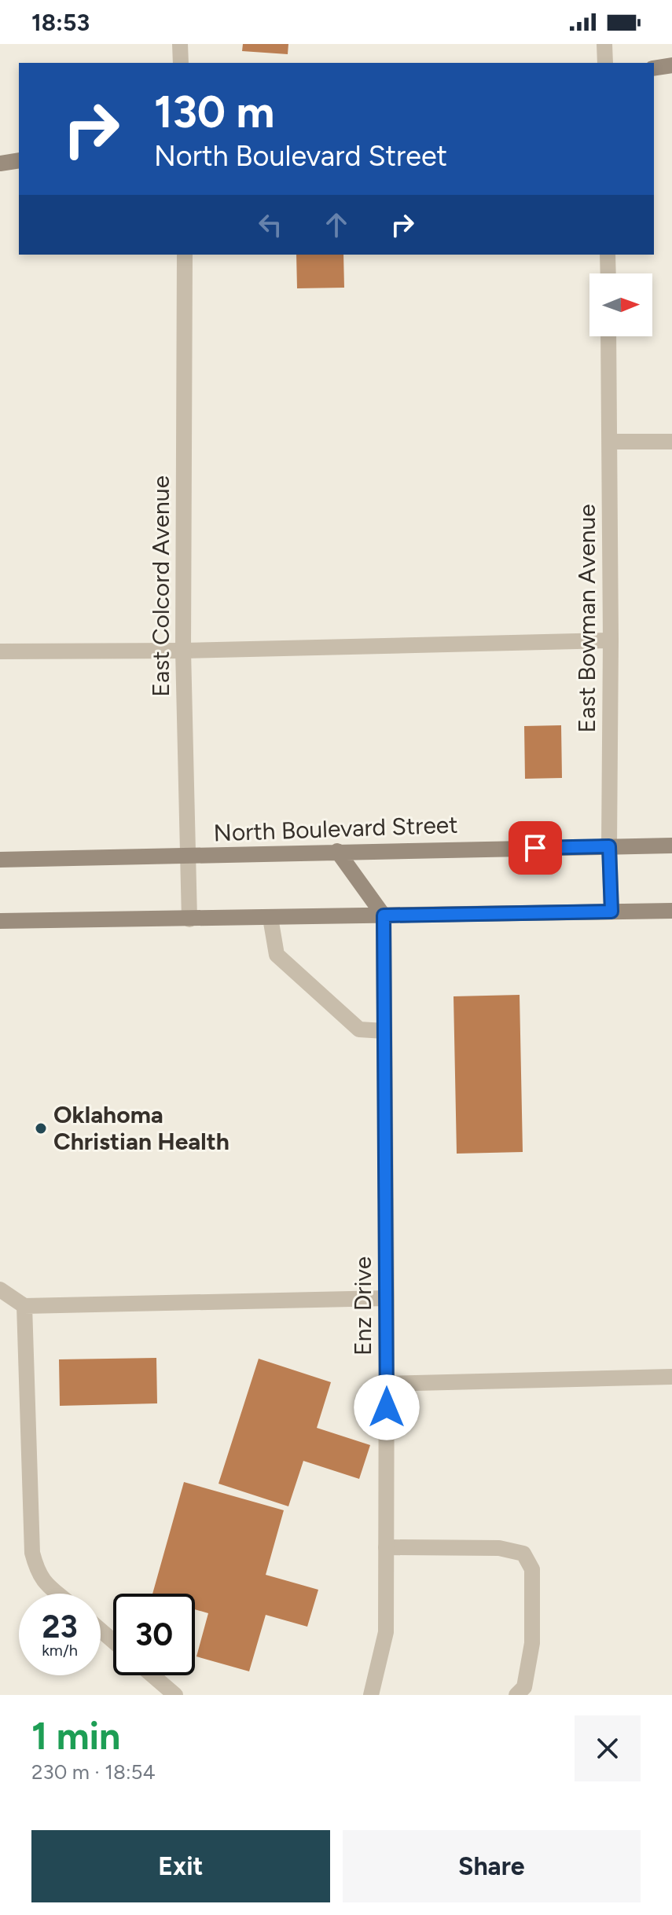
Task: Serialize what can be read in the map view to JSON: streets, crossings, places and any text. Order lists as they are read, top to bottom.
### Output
{
  "streets": {
    "main road": ["North Boulevard Street"],
    "street": ["East Colcord Avenue", "East Bowman Avenue", "Enz Drive"]
  },
  "crossings": [
    ["East Colcord Avenue", "North Boulevard Street"],
    ["East Bowman Avenue", "North Boulevard Street"]
  ],
  "places": ["Oklahoma Christian Health"],
  "north": "right",
  "page": {
    "status": "18:53",
    "turn": ["130 m", "North Boulevard Street"],
    "speed": "23 km/h",
    "limit": "30",
    "heading": ["1 min", "230 m · 18:54"],
    "buttons": ["Exit", "Share"]
  }
}
